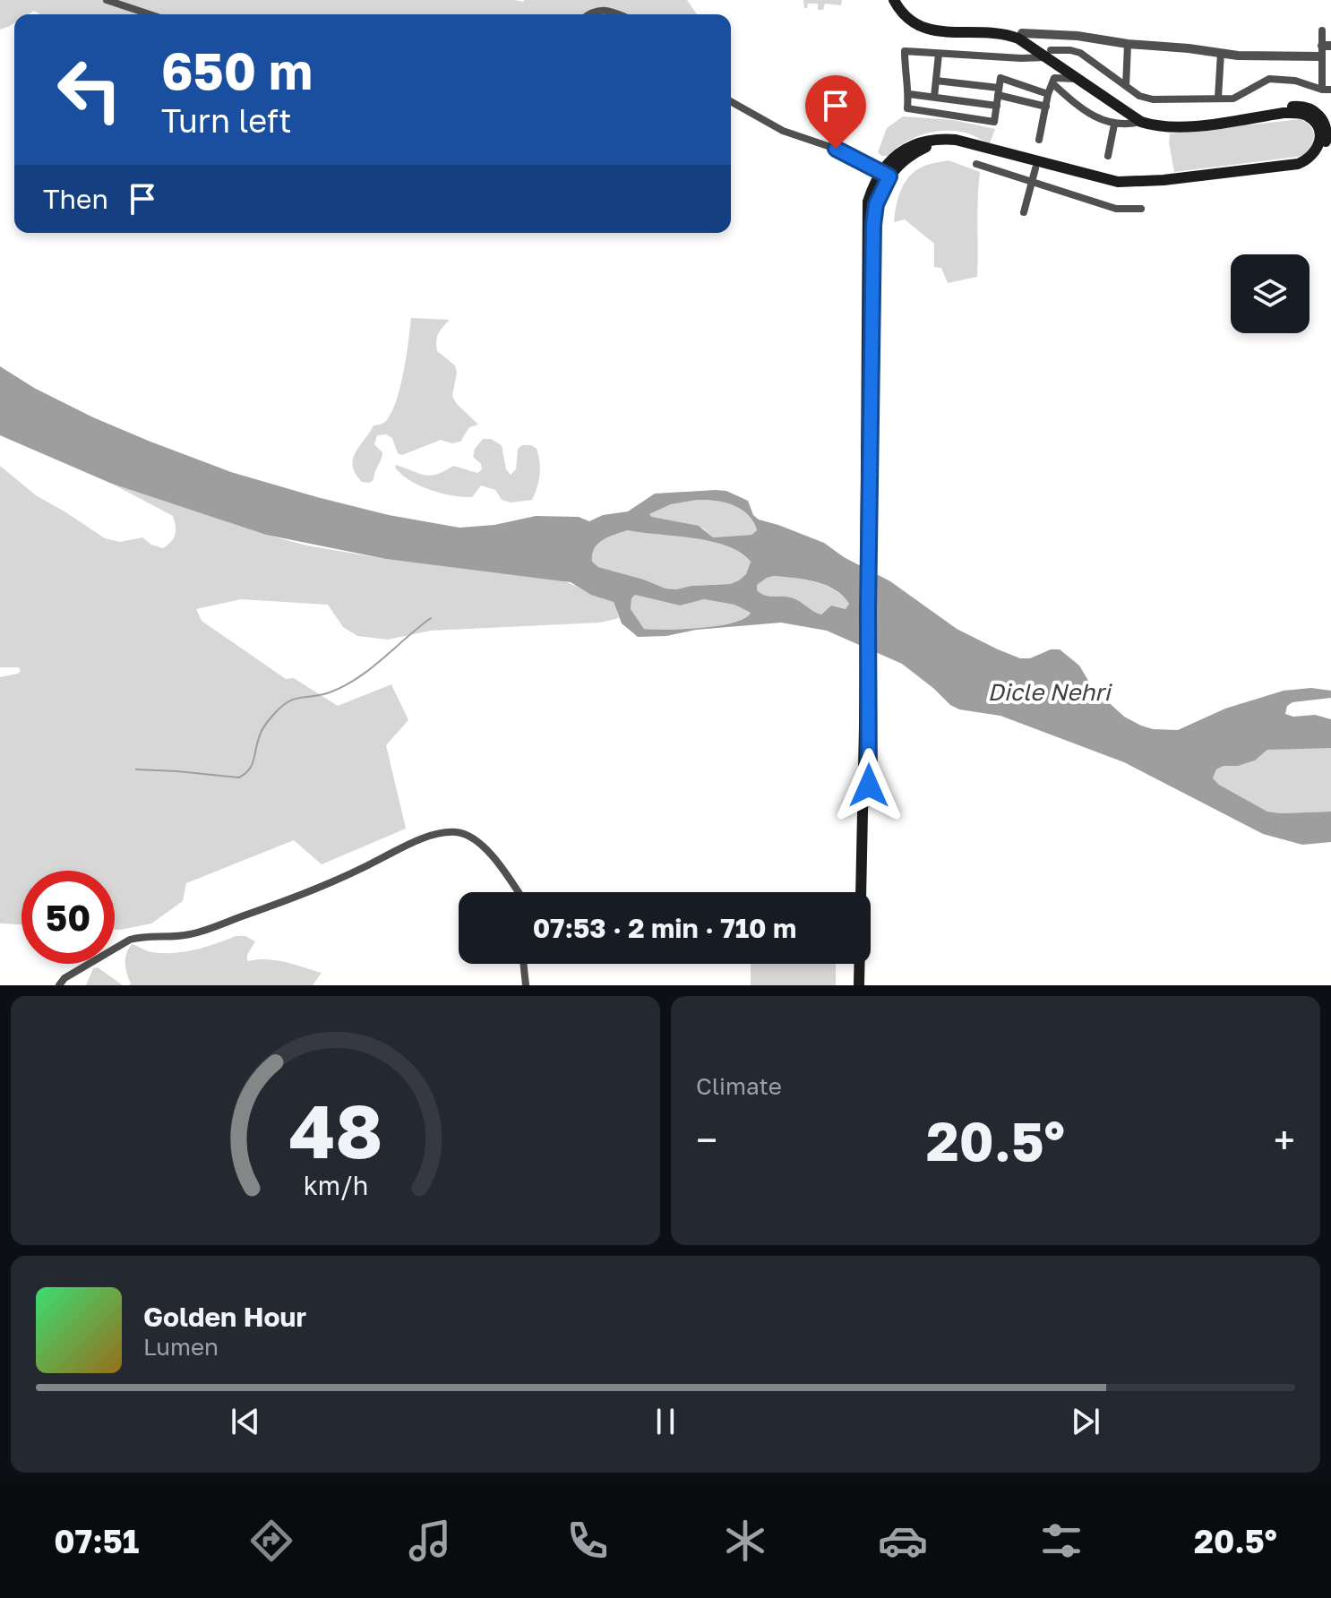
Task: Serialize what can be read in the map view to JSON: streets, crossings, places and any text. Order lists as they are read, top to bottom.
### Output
{
  "water": ["Dicle Nehri"],
  "page": {
    "turn": ["650 m", "Turn left"],
    "then": "Then",
    "limit": "50",
    "trip": "07:53 · 2 min · 710 m",
    "tile": "Climate",
    "heat": ["−", "20.5°", "+"],
    "song": ["Golden Hour", "Lumen"],
    "tabs": ["07:51", "20.5°"],
    "gauge": ["48", "km/h"]
  }
}
